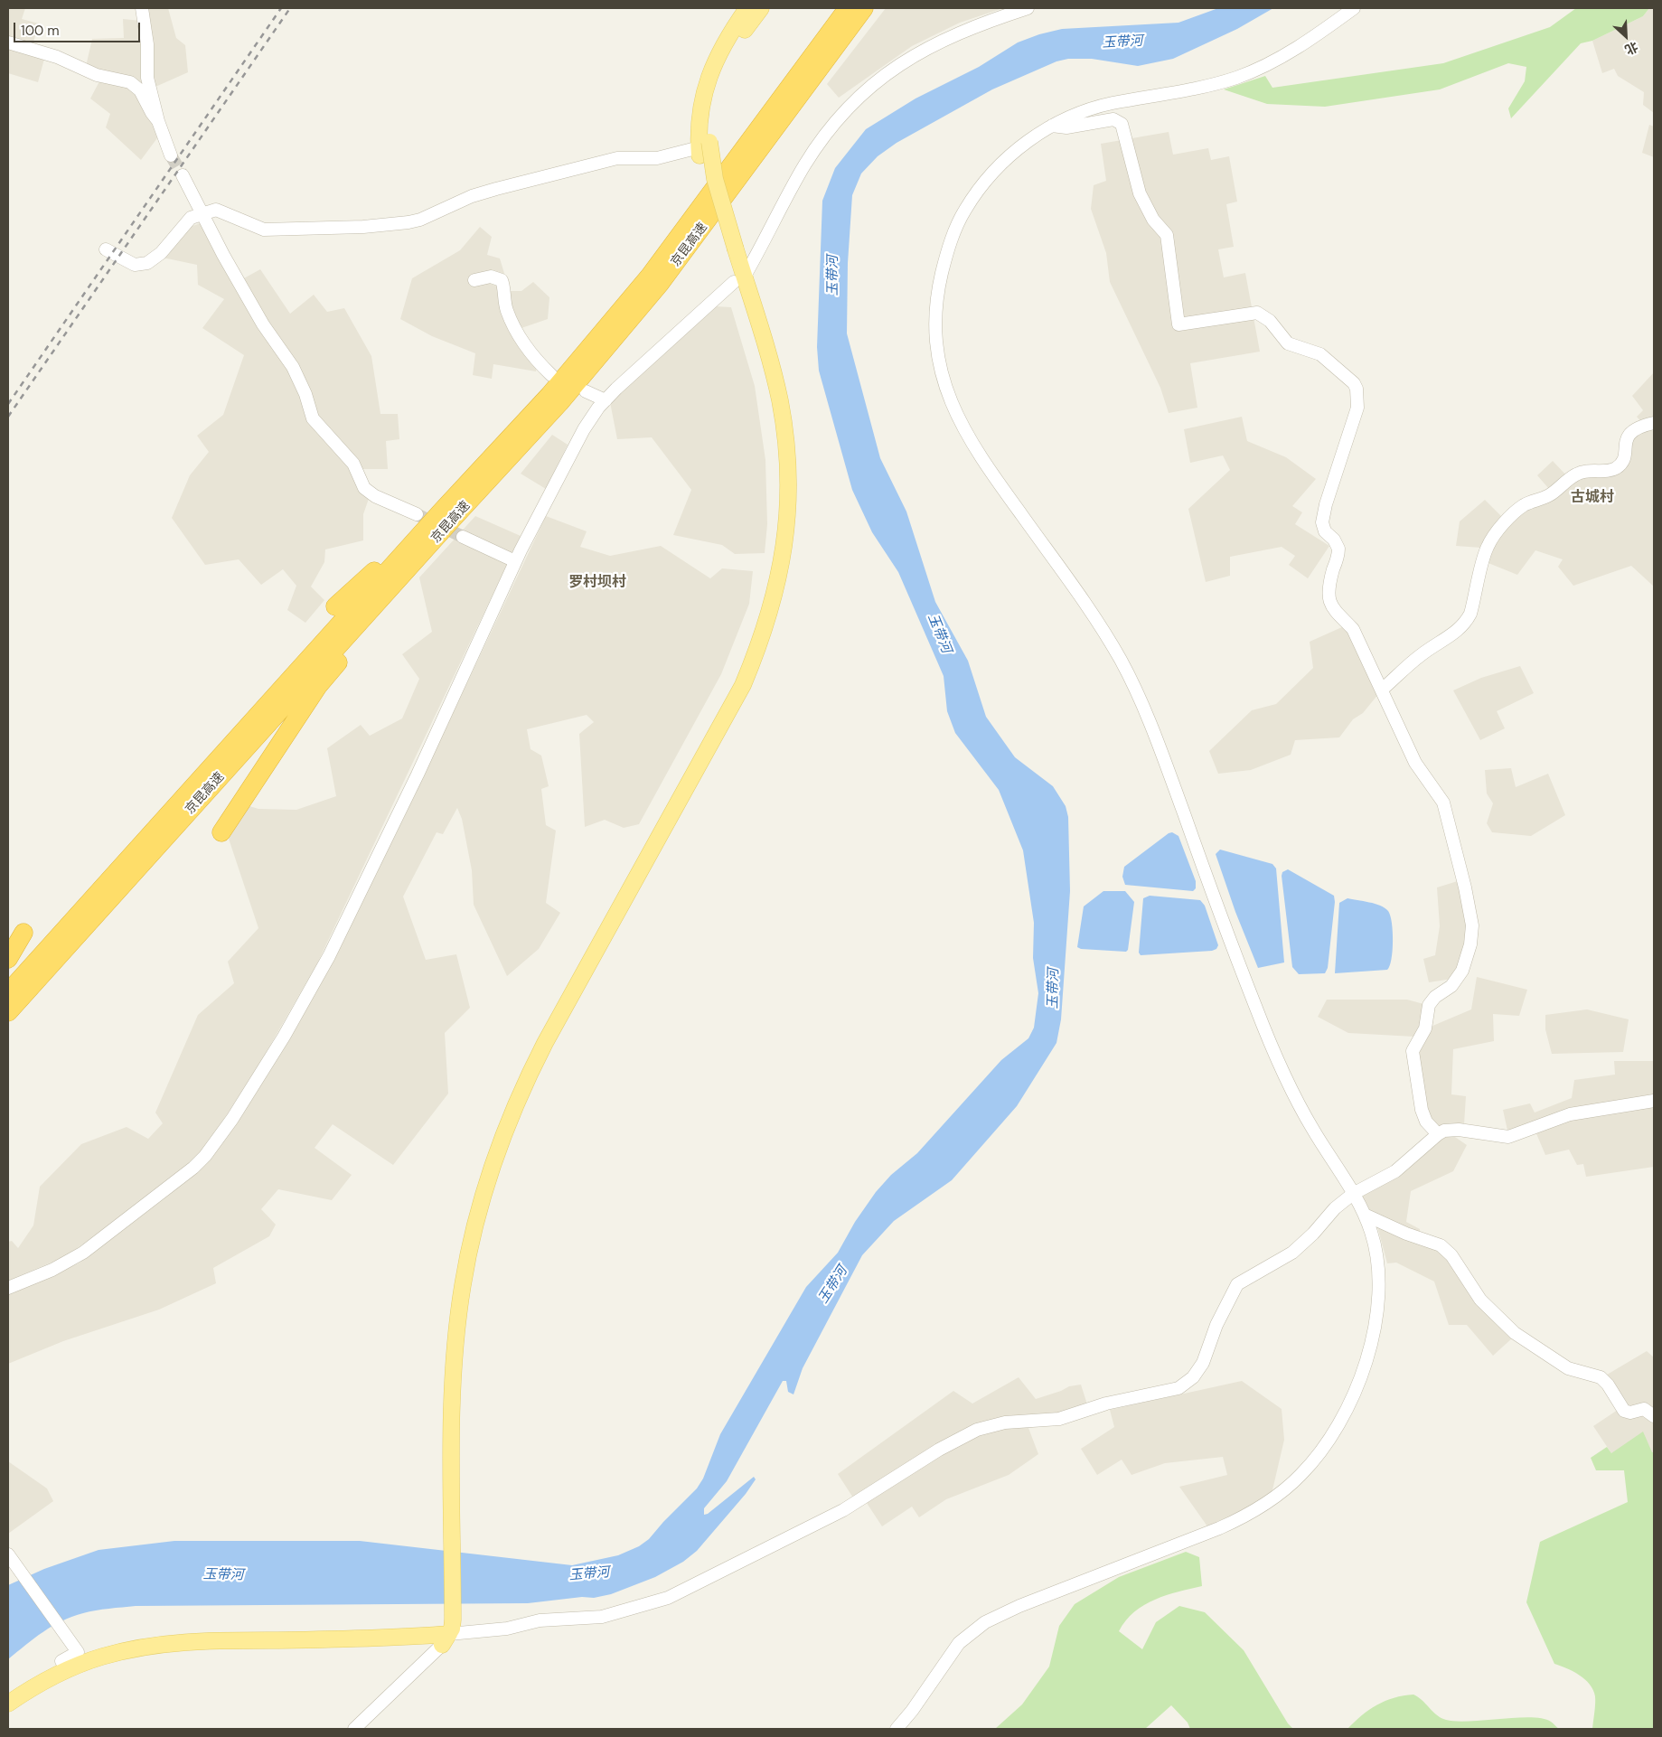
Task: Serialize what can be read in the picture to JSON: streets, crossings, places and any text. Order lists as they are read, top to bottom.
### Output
{
  "streets": {
    "highway": ["京昆高速"]
  },
  "districts": ["古城村", "罗村坝村"],
  "water": ["玉带河"],
  "scale_bar": "100 m",
  "north": "bottom right"
}
